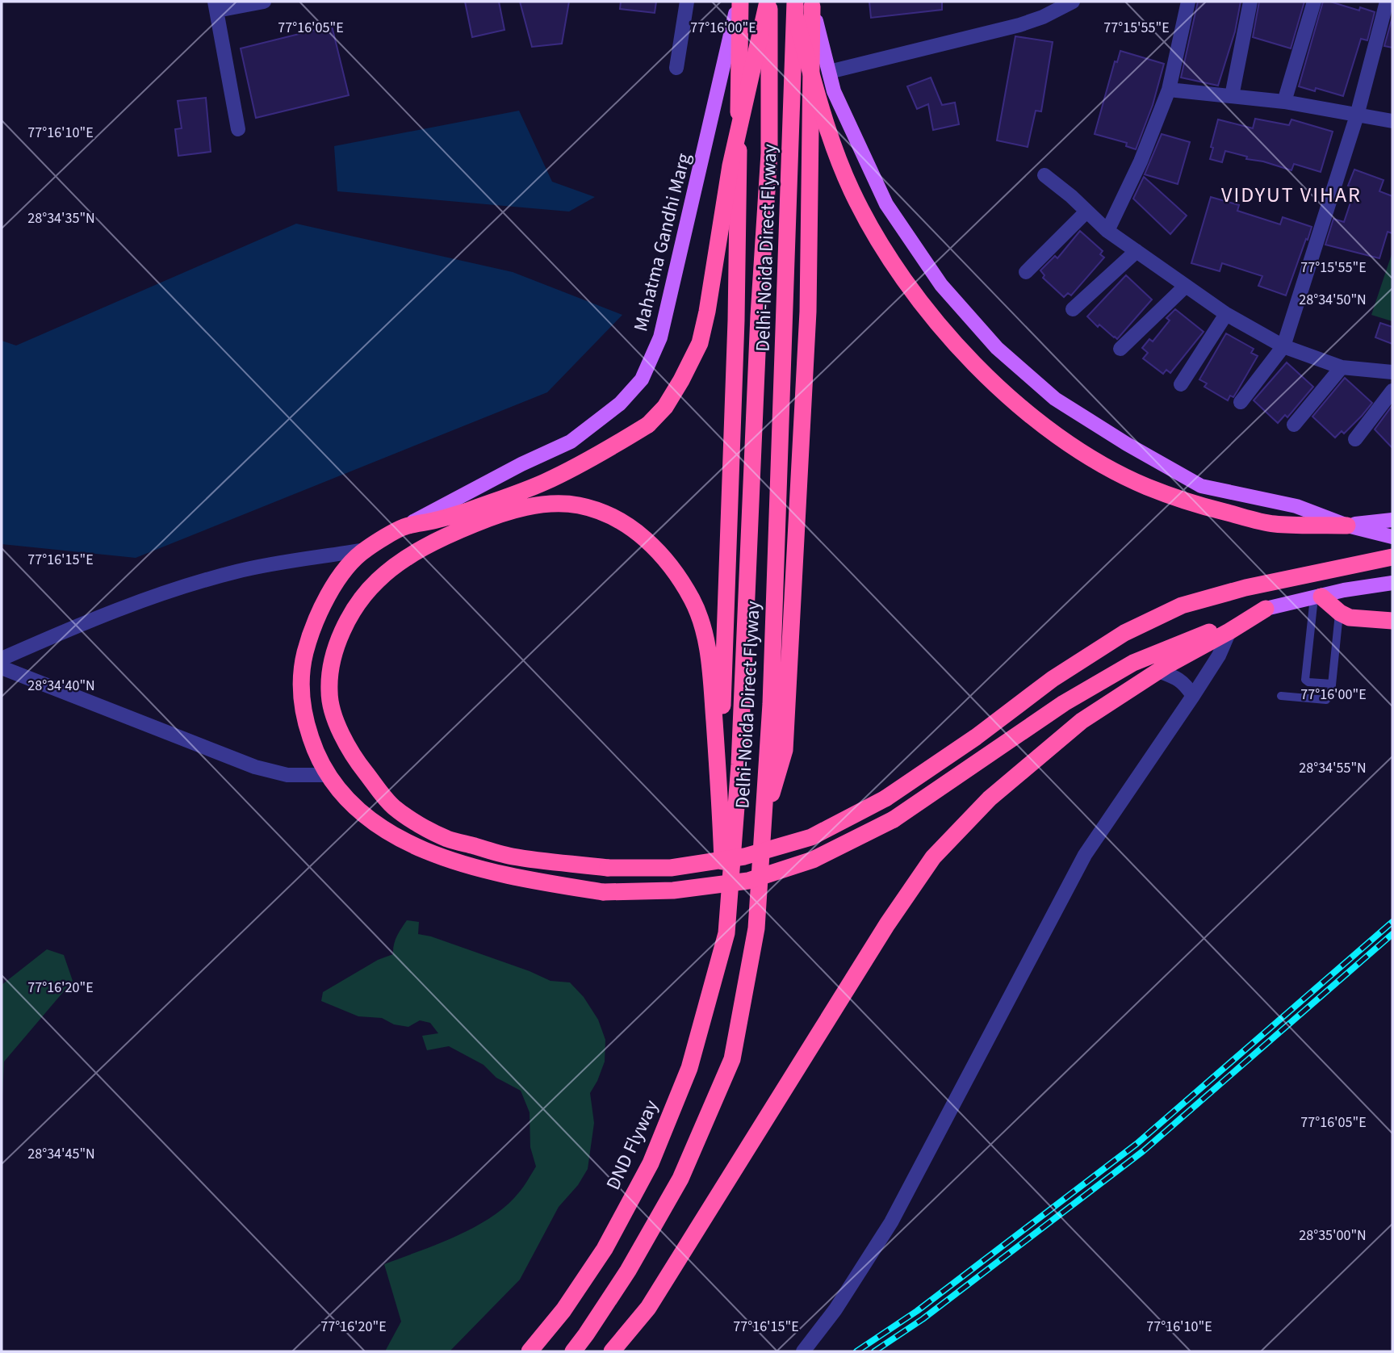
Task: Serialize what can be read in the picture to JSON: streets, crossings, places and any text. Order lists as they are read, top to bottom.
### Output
{
  "streets": {
    "highway": ["Delhi-Noida Direct Flyway", "DND Flyway"],
    "main road": ["Mahatma Gandhi Marg"]
  },
  "crossings": [
    ["Delhi-Noida Direct Flyway", "DND Flyway"]
  ],
  "districts": ["VIDYUT VIHAR"],
  "coordinates": [
    "77°16'05\"E",
    "77°16'00\"E",
    "77°15'55\"E",
    "77°16'10\"E",
    "28°34'35\"N",
    "28°34'50\"N",
    "77°16'15\"E",
    "28°34'40\"N",
    "28°34'55\"N",
    "77°16'20\"E",
    "28°34'45\"N",
    "28°35'00\"N"
  ]
}
